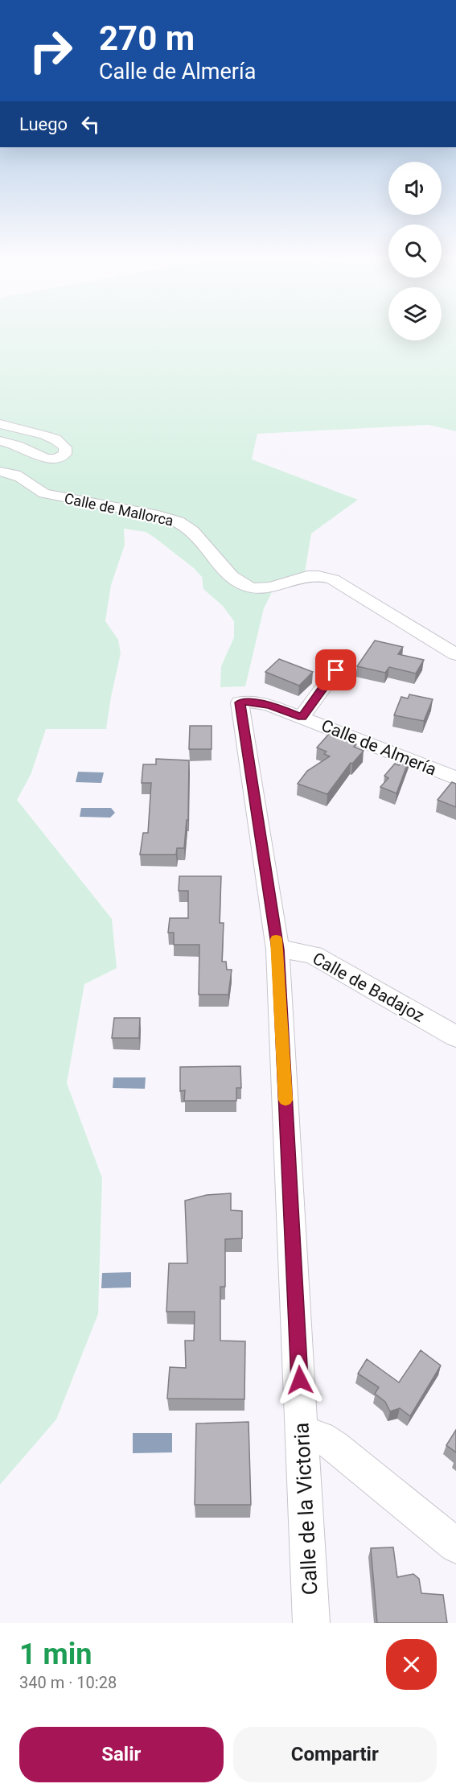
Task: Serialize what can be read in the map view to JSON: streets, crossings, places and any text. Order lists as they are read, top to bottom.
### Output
{
  "streets": {
    "street": [
      "Calle de Mallorca",
      "Calle de Almería",
      "Calle de Badajoz",
      "Calle de la Victoria"
    ]
  },
  "crossings": [
    ["Calle de Almería", "Calle de la Victoria"],
    ["Calle de Badajoz", "Calle de la Victoria"]
  ],
  "page": {
    "turn": ["270 m", "Calle de Almería"],
    "then": "Luego",
    "heading": ["1 min", "340 m · 10:28"],
    "buttons": ["Salir", "Compartir"]
  }
}
